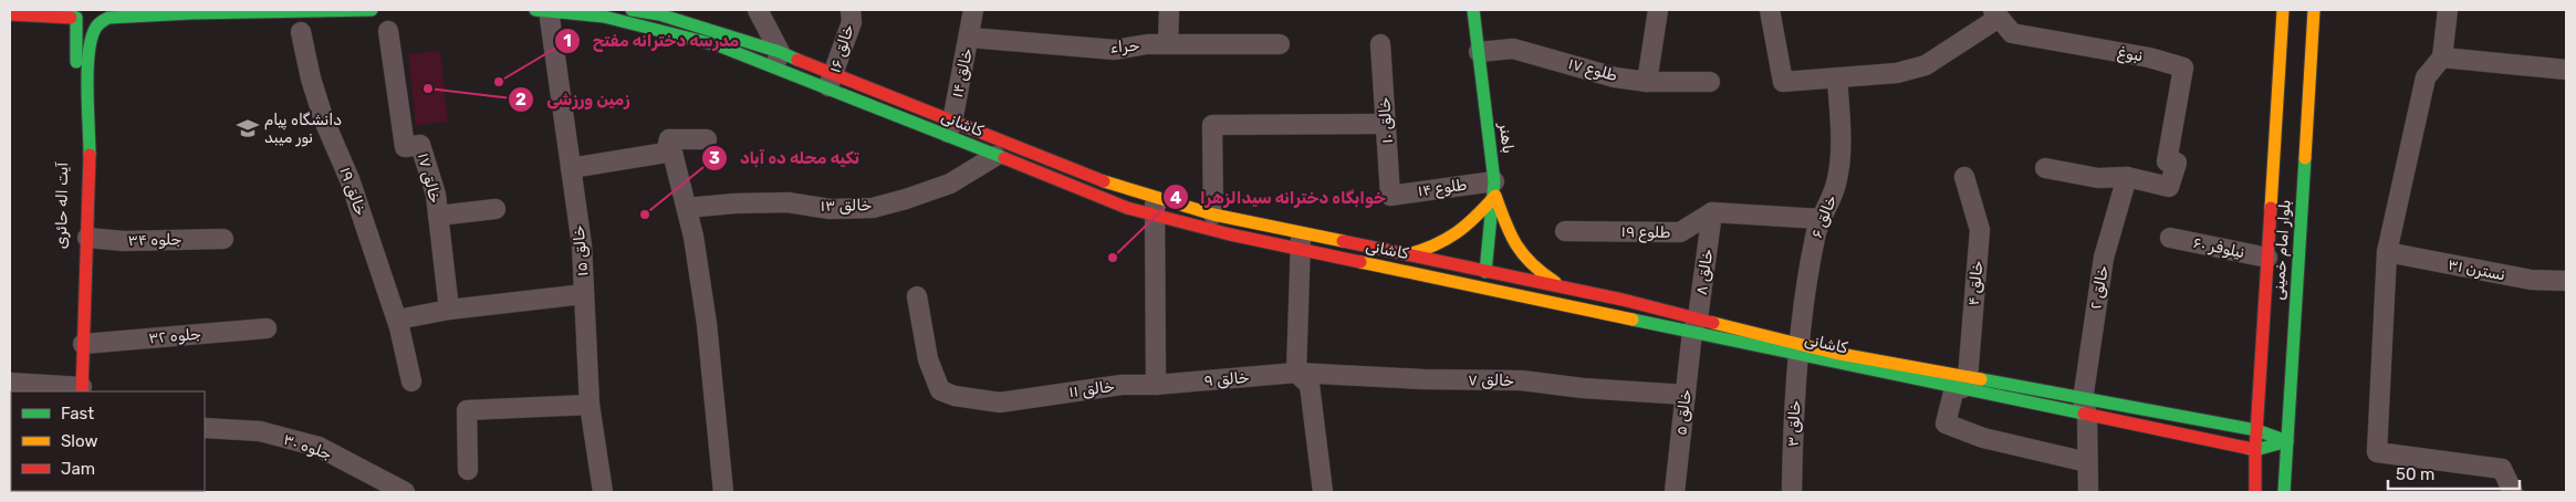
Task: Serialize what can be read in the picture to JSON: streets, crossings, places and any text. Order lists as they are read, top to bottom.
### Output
{
  "streets": {
    "street": [
      "حراء",
      "خالق ۱۶",
      "نبوغ",
      "طلوع ۱۷",
      "خالق ۱۴",
      "خالق ۱۰",
      "کاشانی",
      "باهنر",
      "خالق ۱۷",
      "طلوع ۱۴",
      "خالق ۱۹",
      "آیت اله حائری",
      "خالق ۱۳",
      "خالق ۶",
      "طلوع ۱۹",
      "جلوه ۳۴",
      "نیلوفر ۶۰",
      "بلوار امام خمینی",
      "خالق ۱۵",
      "نسترن ۳۱",
      "خالق ۸",
      "خالق ۴",
      "خالق ۲",
      "جلوه ۳۲",
      "خالق ۹",
      "خالق ۷",
      "خالق ۱۱",
      "خالق ۵",
      "خالق ۳",
      "جلوه ۳۰"
    ]
  },
  "crossings": [
    ["حراء", "خالق ۱۴"],
    ["خالق ۱۶", "کاشانی"],
    ["نبوغ", "خالق ۲"],
    ["طلوع ۱۷", "باهنر"],
    ["خالق ۱۴", "کاشانی"],
    ["خالق ۱۰", "طلوع ۱۴"],
    ["کاشانی", "باهنر"],
    ["کاشانی", "خالق ۱۳"],
    ["کاشانی", "خالق ۶"],
    ["کاشانی", "بلوار امام خمینی"],
    ["کاشانی", "خالق ۱۵"],
    ["کاشانی", "خالق ۸"],
    ["کاشانی", "خالق ۴"],
    ["کاشانی", "خالق ۲"],
    ["کاشانی", "خالق ۵"],
    ["کاشانی", "خالق ۳"],
    ["باهنر", "طلوع ۱۴"],
    ["آیت اله حائری", "جلوه ۳۴"],
    ["آیت اله حائری", "جلوه ۳۲"],
    ["خالق ۶", "خالق ۳"],
    ["طلوع ۱۹", "خالق ۸"],
    ["نیلوفر ۶۰", "بلوار امام خمینی"],
    ["خالق ۸", "خالق ۵"],
    ["خالق ۴", "خالق ۲"],
    ["خالق ۹", "خالق ۷"],
    ["خالق ۹", "خالق ۱۱"],
    ["خالق ۷", "خالق ۵"]
  ],
  "places": {
    "other": [
      "مدرسه دخترانه مفتح",
      "زمین ورزشی",
      "تکیه محله ده آباد",
      "خوابگاه دخترانه سیدالزهرا"
    ],
    "school or university": ["دانشگاه پیام نور میبد"]
  },
  "legend": ["Fast", "Slow", "Jam"],
  "scale_bar": "50 m"
}
